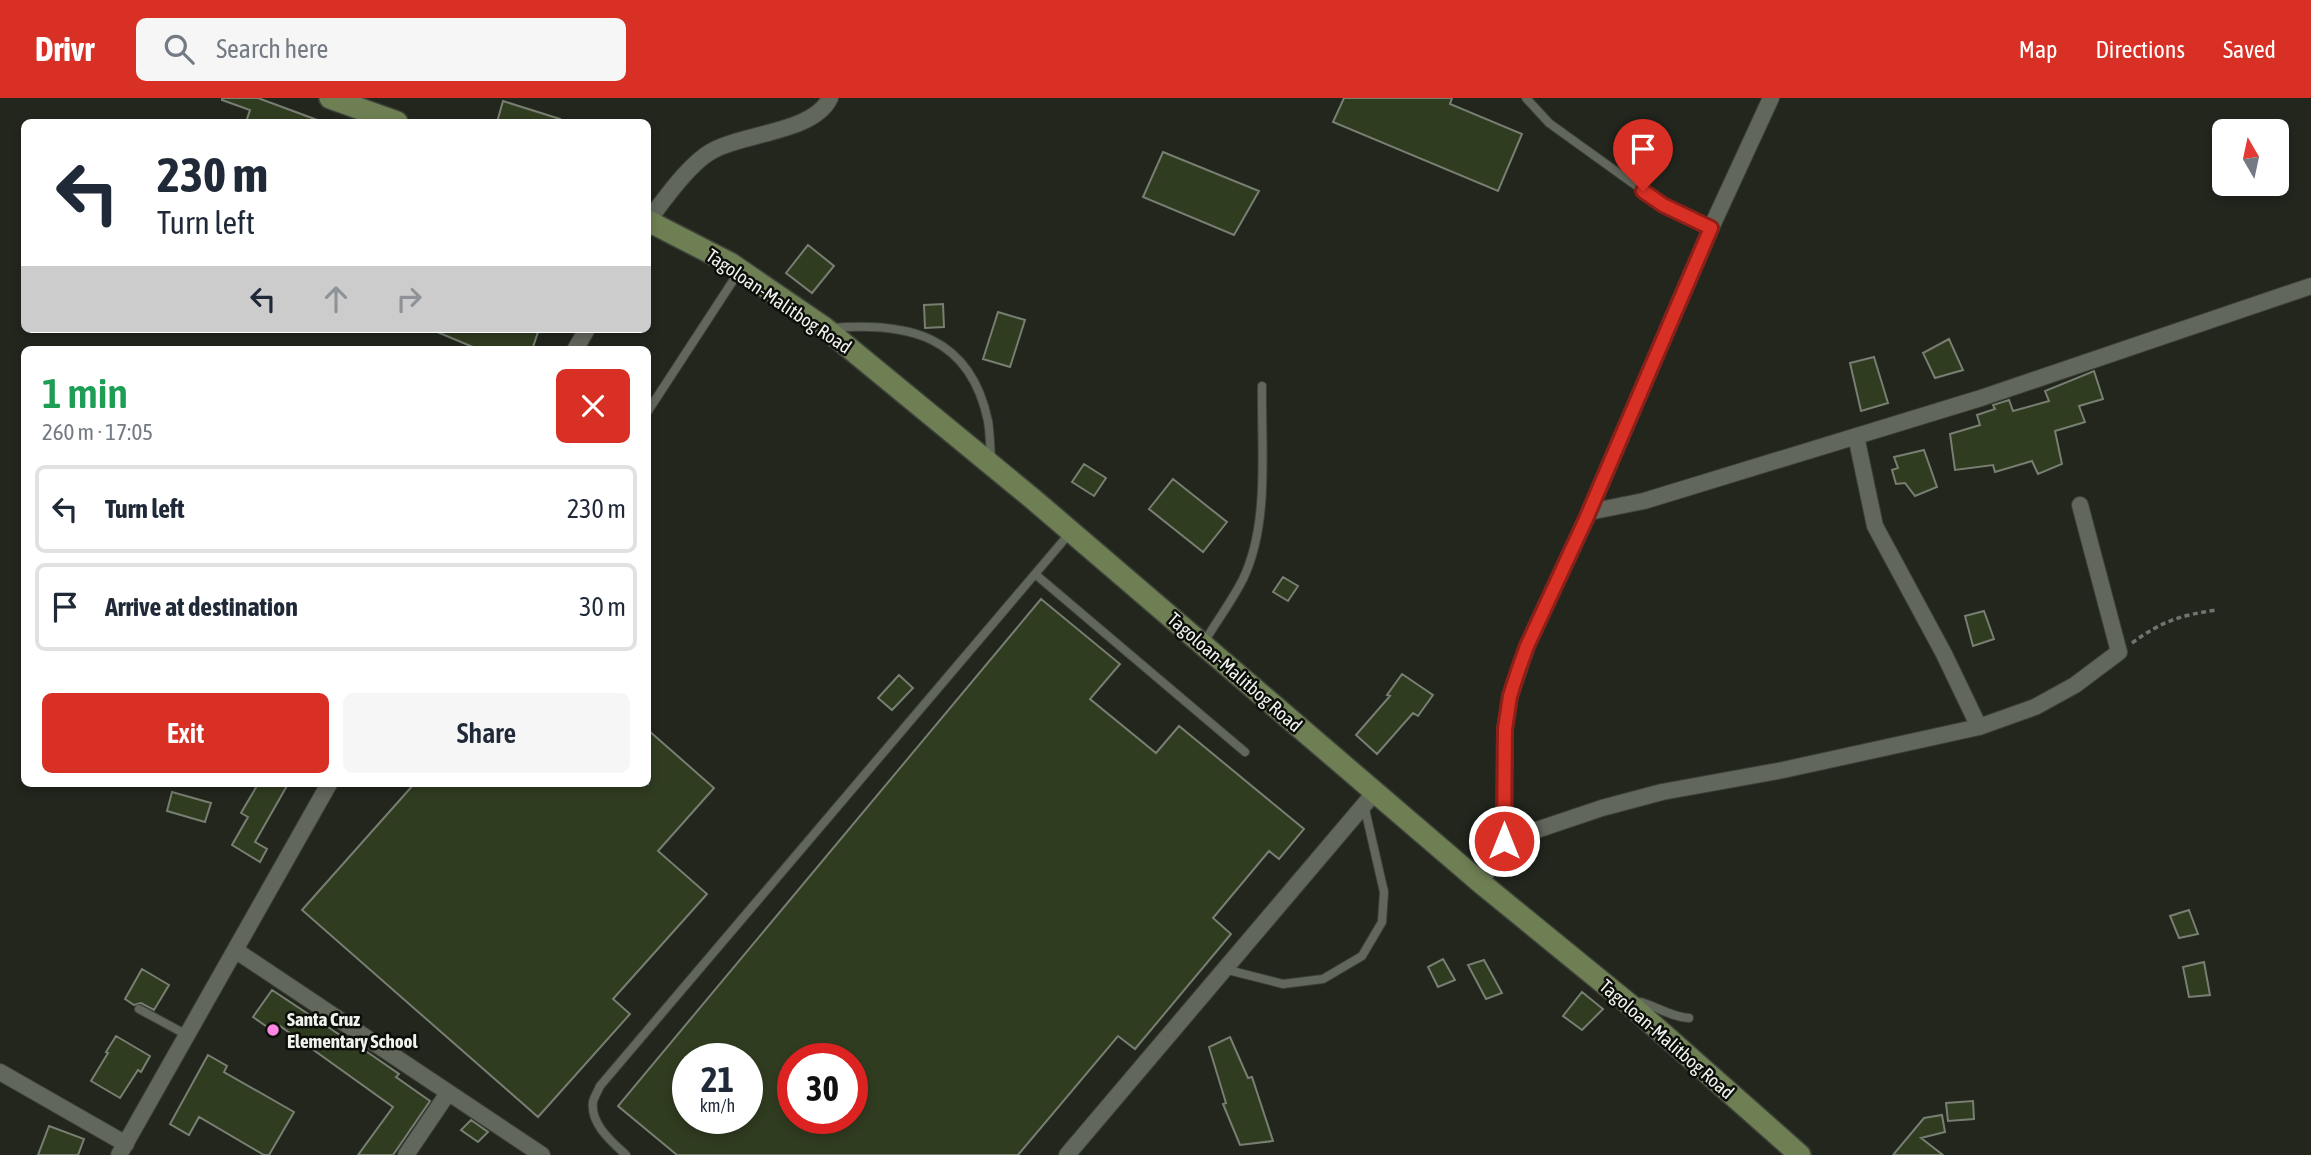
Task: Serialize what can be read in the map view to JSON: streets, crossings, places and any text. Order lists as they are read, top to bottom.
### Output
{
  "streets": {
    "main road": ["Tagoloan-Malitbog Road"]
  },
  "places": ["Santa Cruz Elementary School"],
  "north": "top",
  "page": {
    "header": "Drivr",
    "search": "Search here",
    "nav": ["Map", "Directions", "Saved"],
    "turn": ["230 m", "Turn left"],
    "heading": ["1 min", "260 m · 17:05"],
    "list": [
      {
        "name": "Turn left",
        "value": "230 m"
      },
      {
        "name": "Arrive at destination",
        "value": "30 m"
      }
    ],
    "buttons": ["Exit", "Share"],
    "speed": "21 km/h",
    "limit": "30"
  }
}
